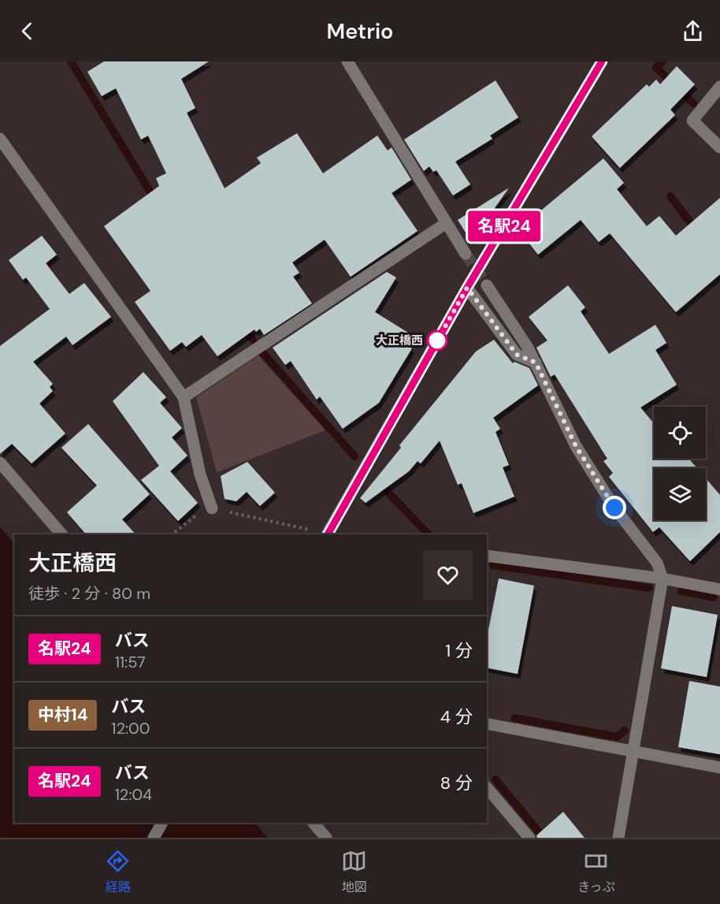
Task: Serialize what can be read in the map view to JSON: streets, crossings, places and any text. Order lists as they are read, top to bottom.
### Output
{
  "places": ["大正橋西"],
  "lines": ["bus line 名駅24"],
  "page": {
    "header": "Metrio",
    "on_map": "名駅24",
    "heading": ["大正橋西", "徒歩 · 2 分 · 80 m"],
    "list": [
      {
        "mark": "名駅24",
        "name": "バス",
        "note": "11:57",
        "value": "1 分"
      },
      {
        "mark": "中村14",
        "name": "バス",
        "note": "12:00",
        "value": "4 分"
      },
      {
        "mark": "名駅24",
        "name": "バス",
        "note": "12:04",
        "value": "8 分"
      }
    ],
    "tabs": ["経路", "地図", "きっぷ"]
  }
}
